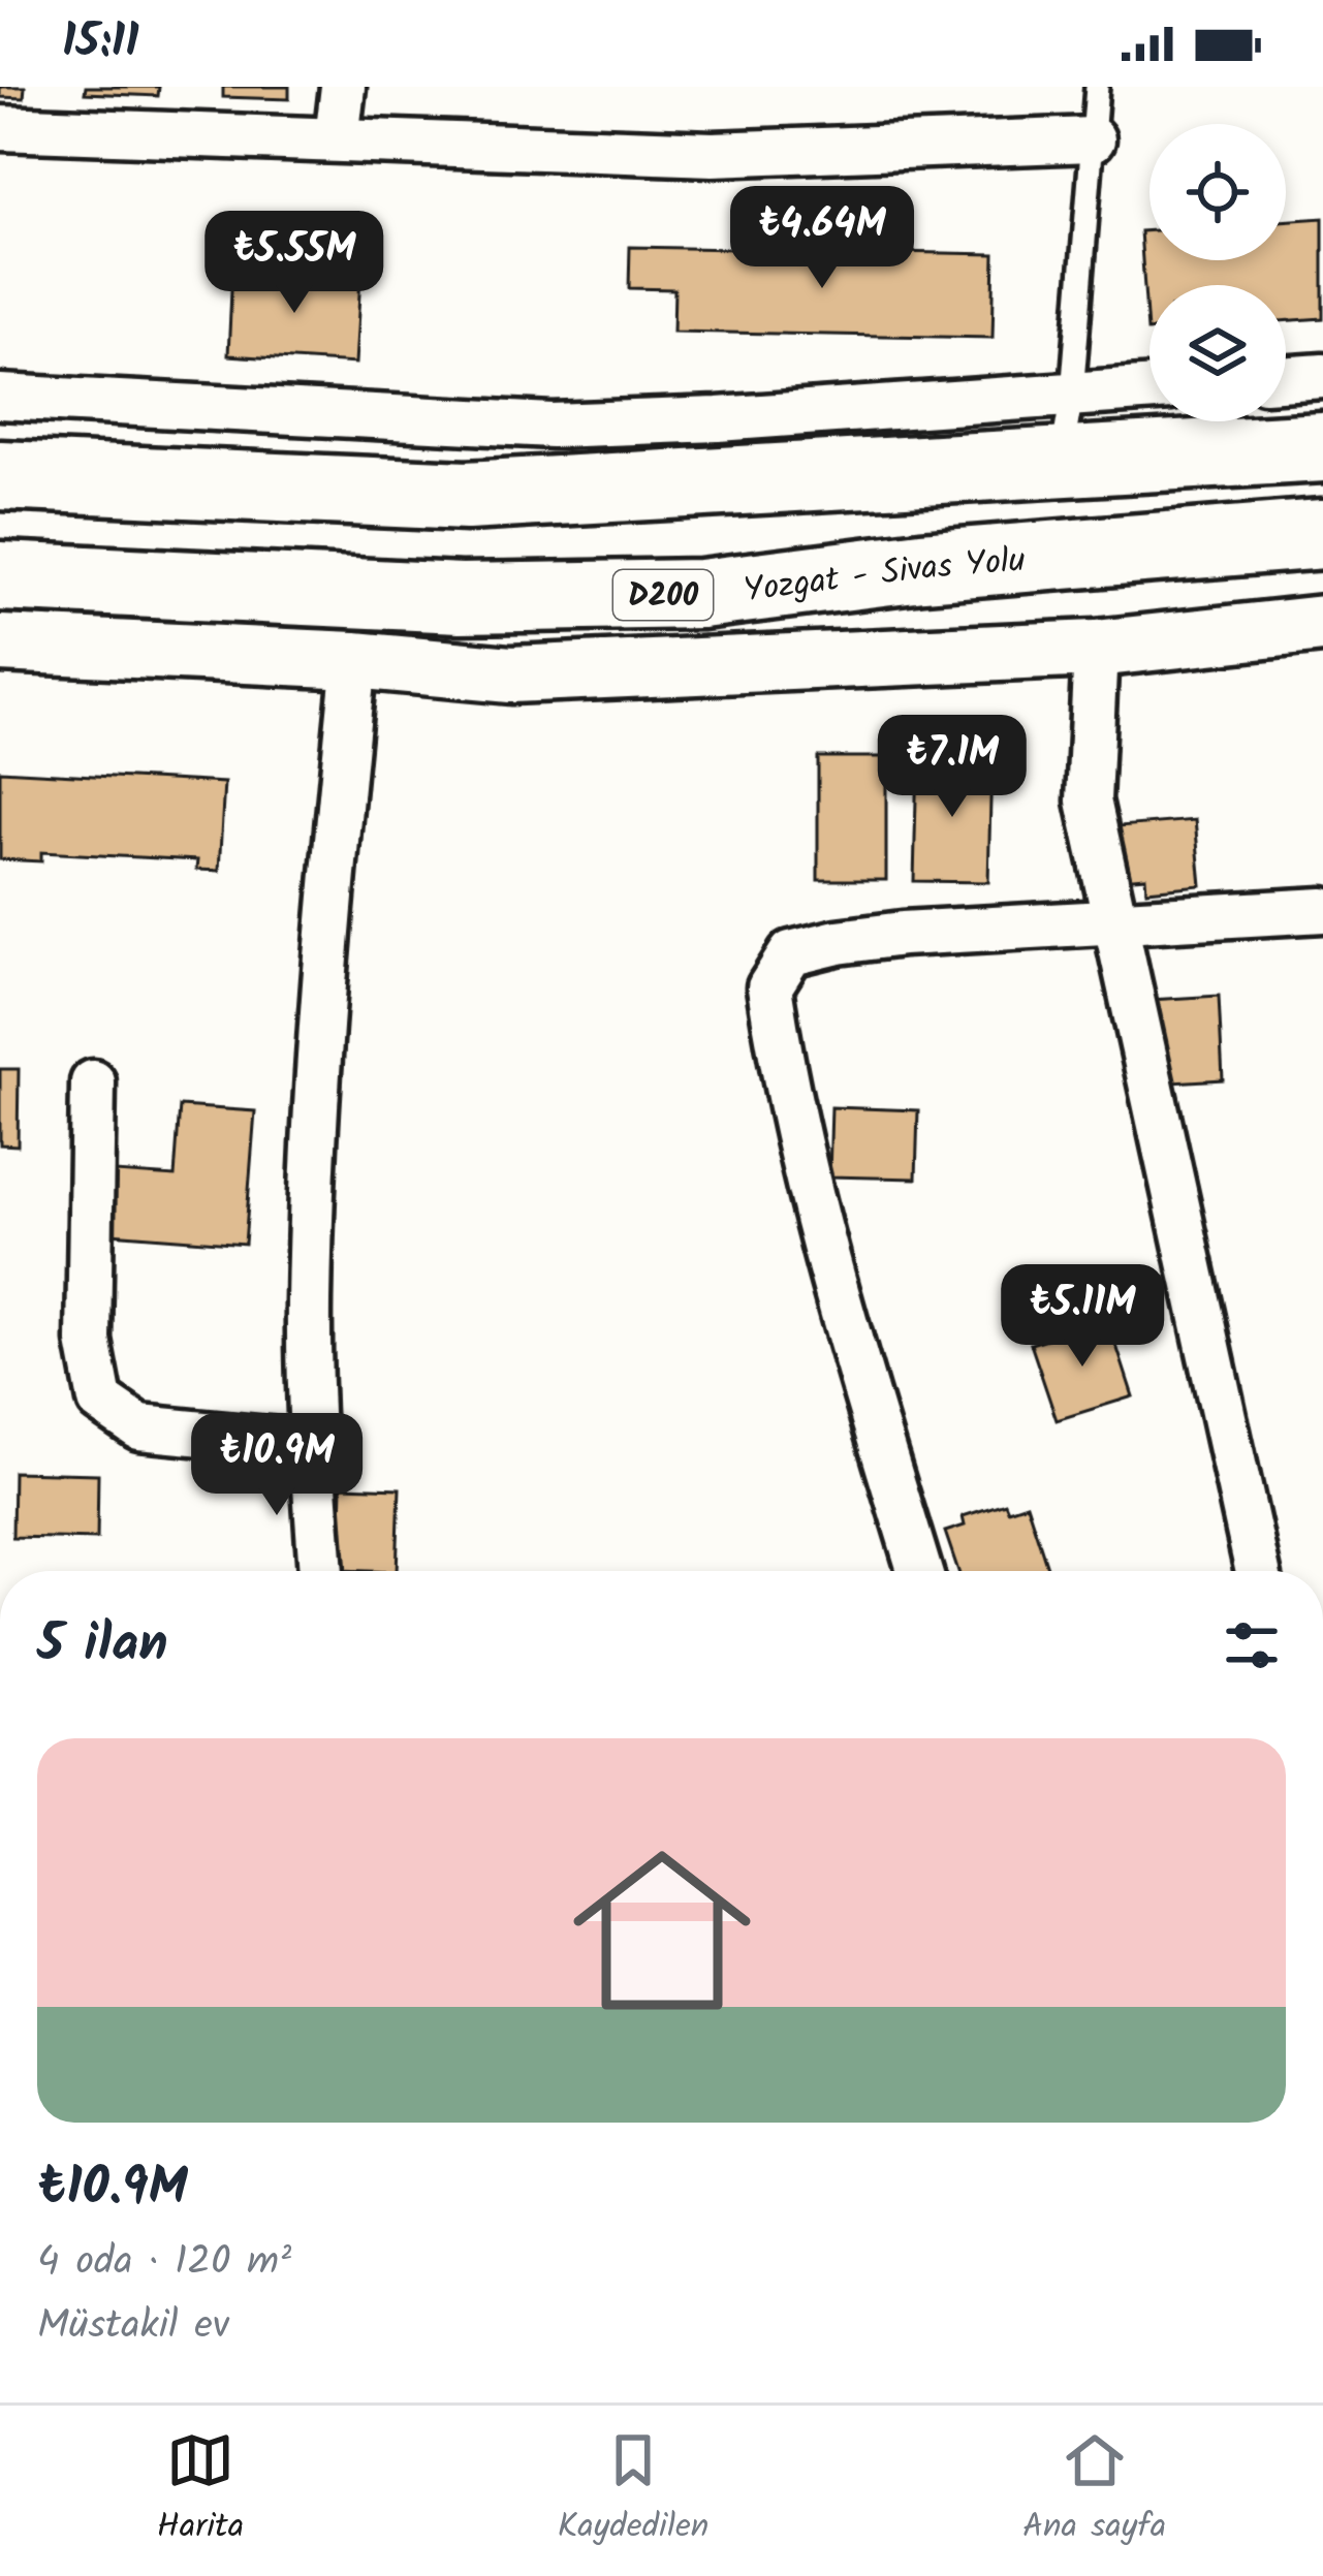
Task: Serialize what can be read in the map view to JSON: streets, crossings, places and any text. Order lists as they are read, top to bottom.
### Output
{
  "streets": {
    "highway": ["Yozgat - Sivas Yolu", "D200"]
  },
  "page": {
    "status": "15:11",
    "price": [
      "₺4.64M",
      "₺5.55M",
      "₺7.1M",
      "₺5.11M",
      "₺10.9M"
    ],
    "heading": "5 ilan",
    "list": [
      {
        "name": "₺10.9M",
        "note": "4 oda · 120 m² · Müstakil ev"
      }
    ],
    "tabs": ["Harita", "Kaydedilen", "Ana sayfa"]
  }
}
